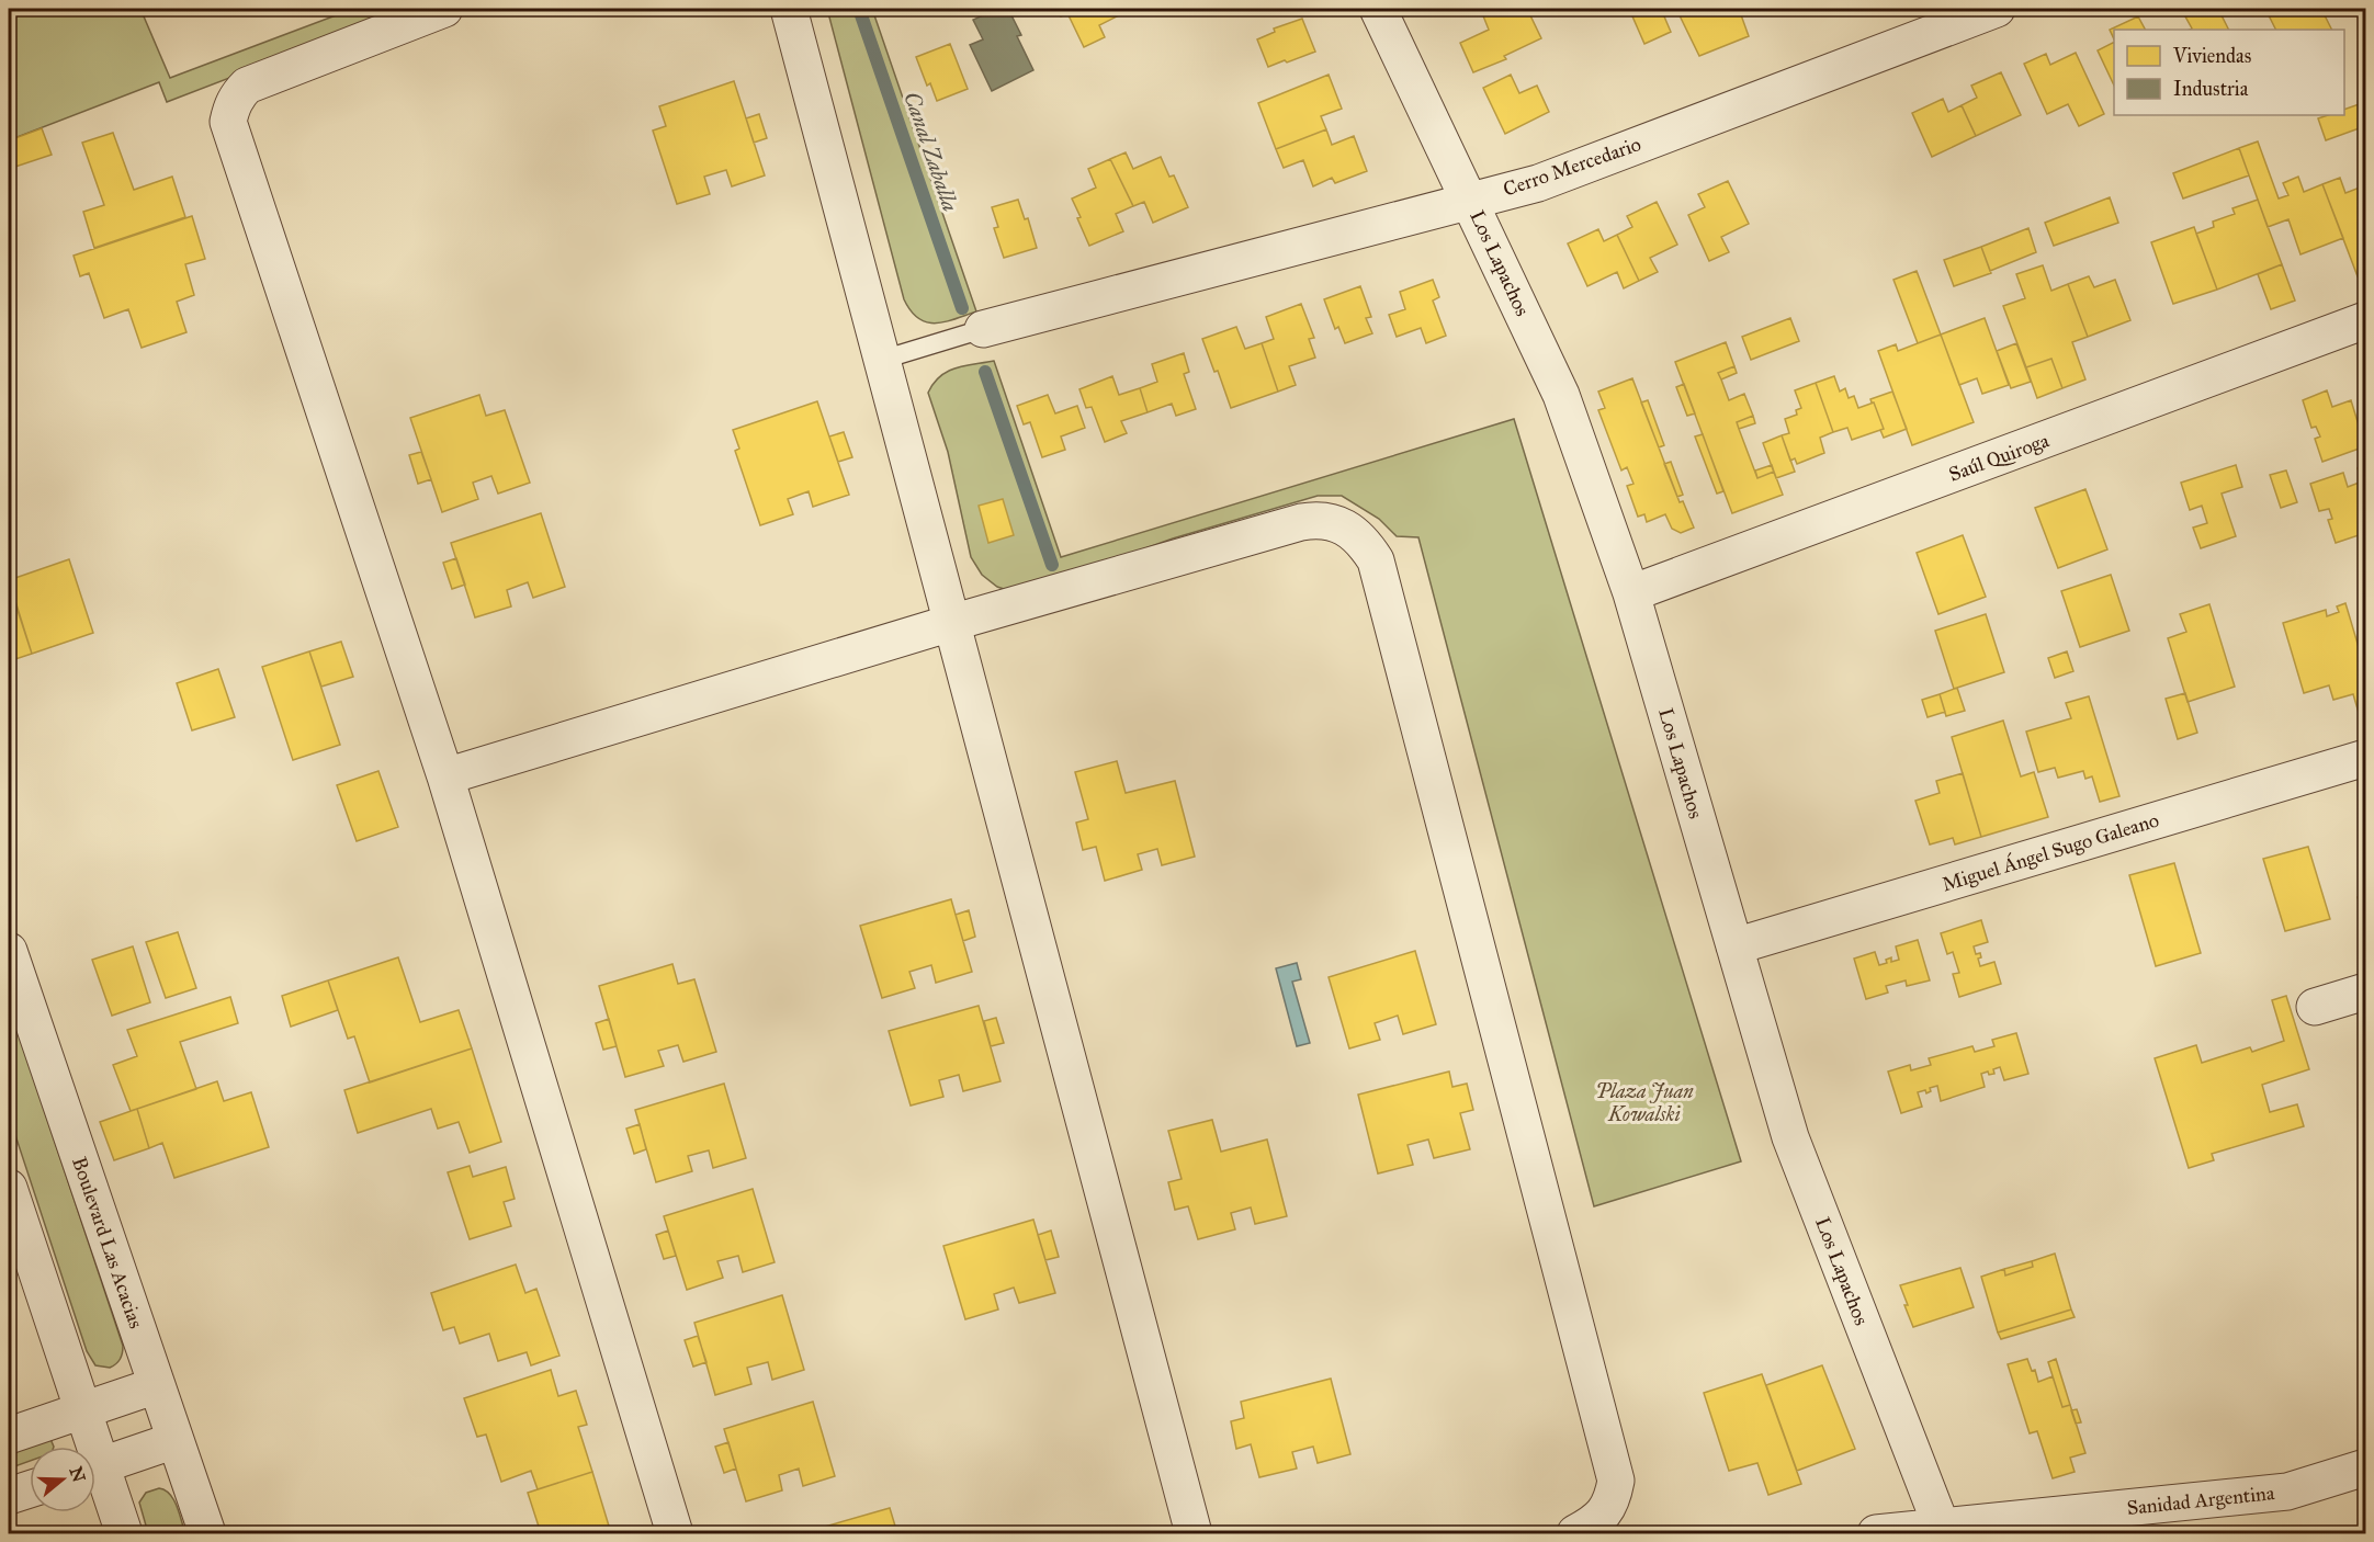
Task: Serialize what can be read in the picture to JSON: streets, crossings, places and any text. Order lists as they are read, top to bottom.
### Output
{
  "streets": {
    "street": [
      "Cerro Mercedario",
      "Los Lapachos",
      "Saúl Quiroga",
      "Miguel Ángel Sugo Galeano",
      "Boulevard Las Acacias",
      "Sanidad Argentina"
    ]
  },
  "crossings": [
    ["Cerro Mercedario", "Los Lapachos"],
    ["Los Lapachos", "Saúl Quiroga"],
    ["Los Lapachos", "Miguel Ángel Sugo Galeano"],
    ["Los Lapachos", "Sanidad Argentina"]
  ],
  "water": ["Canal Zaballa"],
  "parks": ["Plaza Juan Kowalski"],
  "legend": ["Viviendas", "Industria"],
  "north": "right"
}
